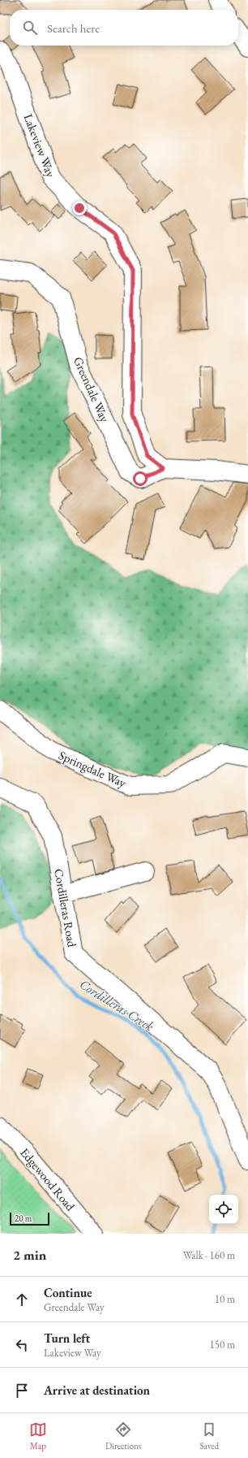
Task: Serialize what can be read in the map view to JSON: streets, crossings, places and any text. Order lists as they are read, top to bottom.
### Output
{
  "streets": {
    "street": [
      "Lakeview Way",
      "Greendale Way",
      "Springdale Way",
      "Cordilleras Road",
      "Edgewood Road"
    ]
  },
  "crossings": [
    ["Lakeview Way", "Greendale Way"]
  ],
  "water": ["Cordilleras Creek"],
  "scale_bar": "20 m",
  "page": {
    "search": "Search here",
    "scale": "20 m",
    "heading": ["2 min", "Walk · 160 m"],
    "list": [
      ["Continue", "Greendale Way", "10 m"],
      ["Turn left", "Lakeview Way", "150 m"],
      "Arrive at destination"
    ],
    "nav": ["Map", "Directions", "Saved"]
  }
}
